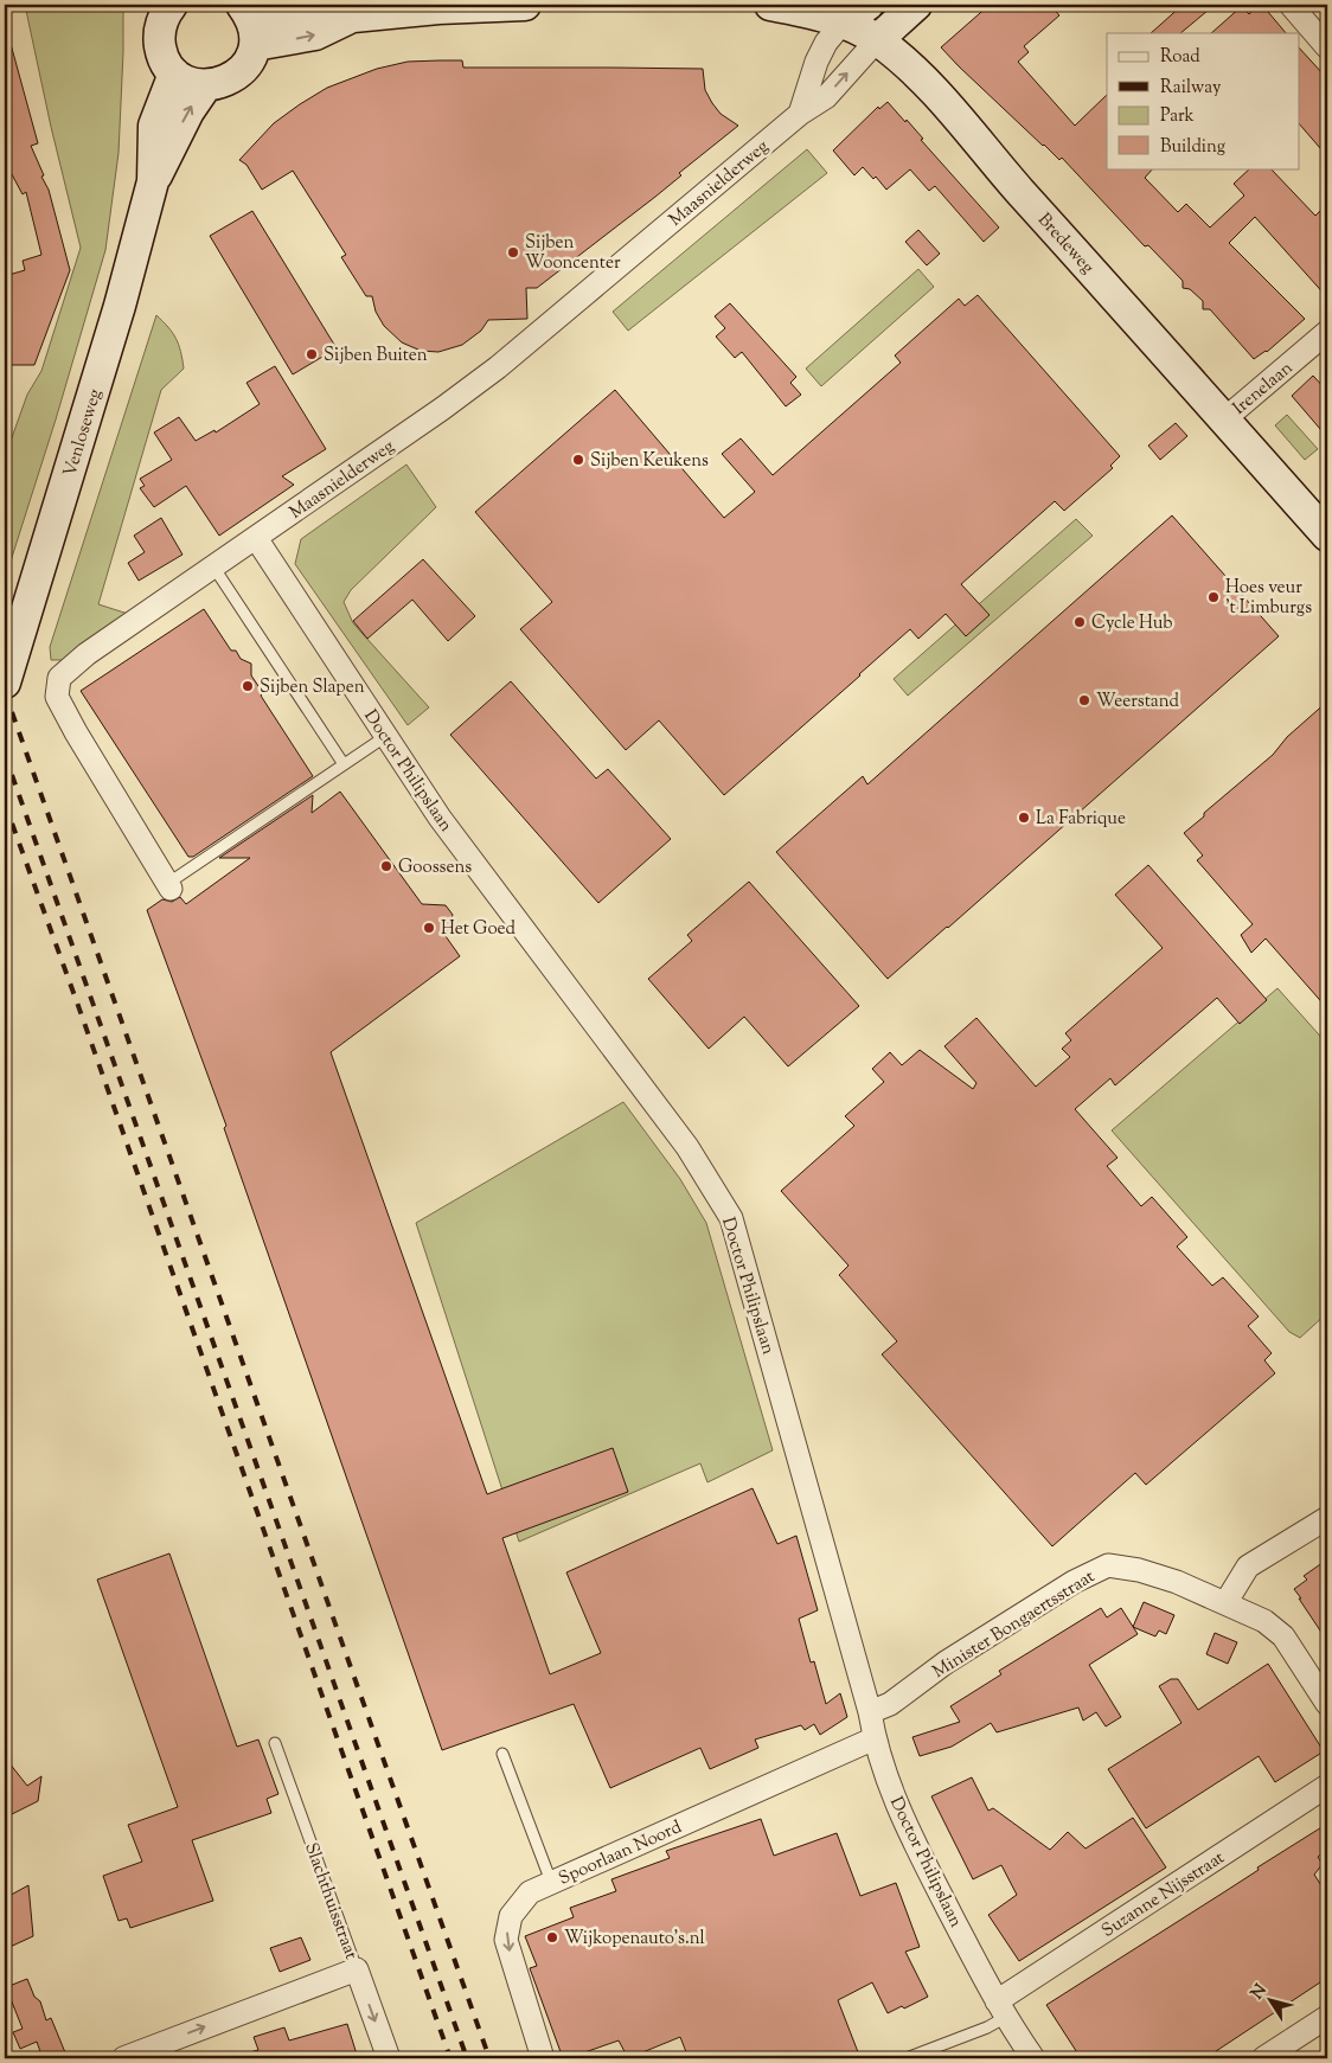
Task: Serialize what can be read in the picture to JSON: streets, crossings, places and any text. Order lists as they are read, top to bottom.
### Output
{
  "streets": {
    "street": [
      "Maasnielderweg",
      "Bredeweg",
      "Irenelaan",
      "Venloseweg",
      "Doctor Philipslaan",
      "Minister Bongaertsstraat",
      "Spoorlaan Noord",
      "Suzanne Nijsstraat",
      "Slachthuisstraat"
    ]
  },
  "crossings": [
    ["Maasnielderweg", "Bredeweg"],
    ["Maasnielderweg", "Doctor Philipslaan"],
    ["Bredeweg", "Irenelaan"],
    ["Doctor Philipslaan", "Minister Bongaertsstraat"],
    ["Doctor Philipslaan", "Spoorlaan Noord"],
    ["Doctor Philipslaan", "Suzanne Nijsstraat"]
  ],
  "places": [
    "Sijben Wooncenter",
    "Sijben Buiten",
    "Sijben Keukens",
    "Hoes veur 't Limburgs",
    "Cycle Hub",
    "Sijben Slapen",
    "Weerstand",
    "La Fabrique",
    "Goossens",
    "Het Goed",
    "Wijkopenauto's.nl"
  ],
  "legend": [
    "Road",
    "Railway",
    "Park",
    "Building"
  ],
  "north": "top left"
}
